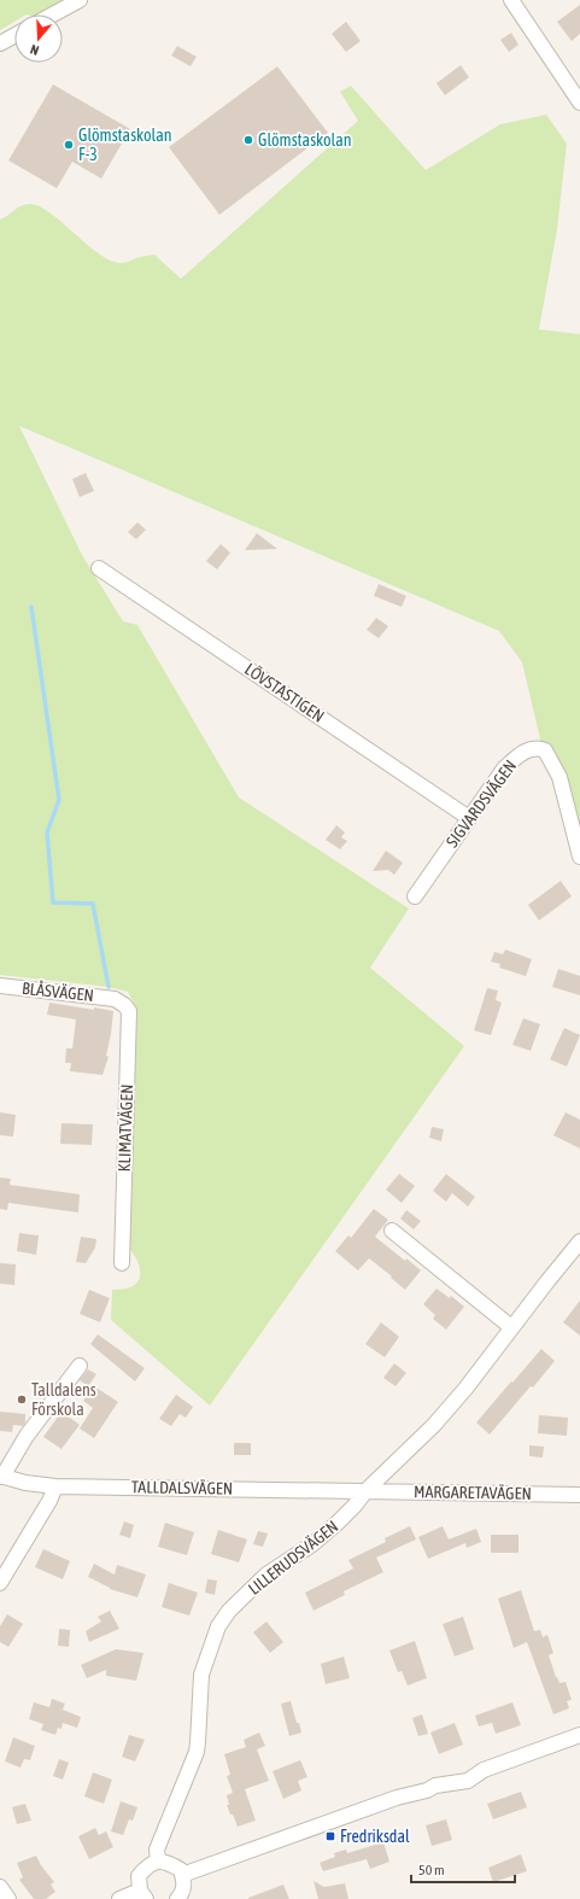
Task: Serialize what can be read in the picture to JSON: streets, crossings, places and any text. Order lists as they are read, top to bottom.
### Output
{
  "streets": {
    "street": [
      "LÖVSTASTIGEN",
      "SIGVARDSVÄGEN",
      "BLÅSVÄGEN",
      "KLIMATVÄGEN",
      "TALLDALSVÄGEN",
      "MARGARETAVÄGEN",
      "LILLERUDSVÄGEN"
    ]
  },
  "crossings": [
    ["LÖVSTASTIGEN", "SIGVARDSVÄGEN"],
    ["BLÅSVÄGEN", "KLIMATVÄGEN"],
    ["TALLDALSVÄGEN", "MARGARETAVÄGEN"],
    ["TALLDALSVÄGEN", "LILLERUDSVÄGEN"],
    ["MARGARETAVÄGEN", "LILLERUDSVÄGEN"]
  ],
  "places": {
    "other": ["Glömstaskolan", "Glömstaskolan F-3", "Talldalens Förskola"],
    "transit": ["Fredriksdal"]
  },
  "scale_bar": "50 m",
  "north": "bottom"
}
